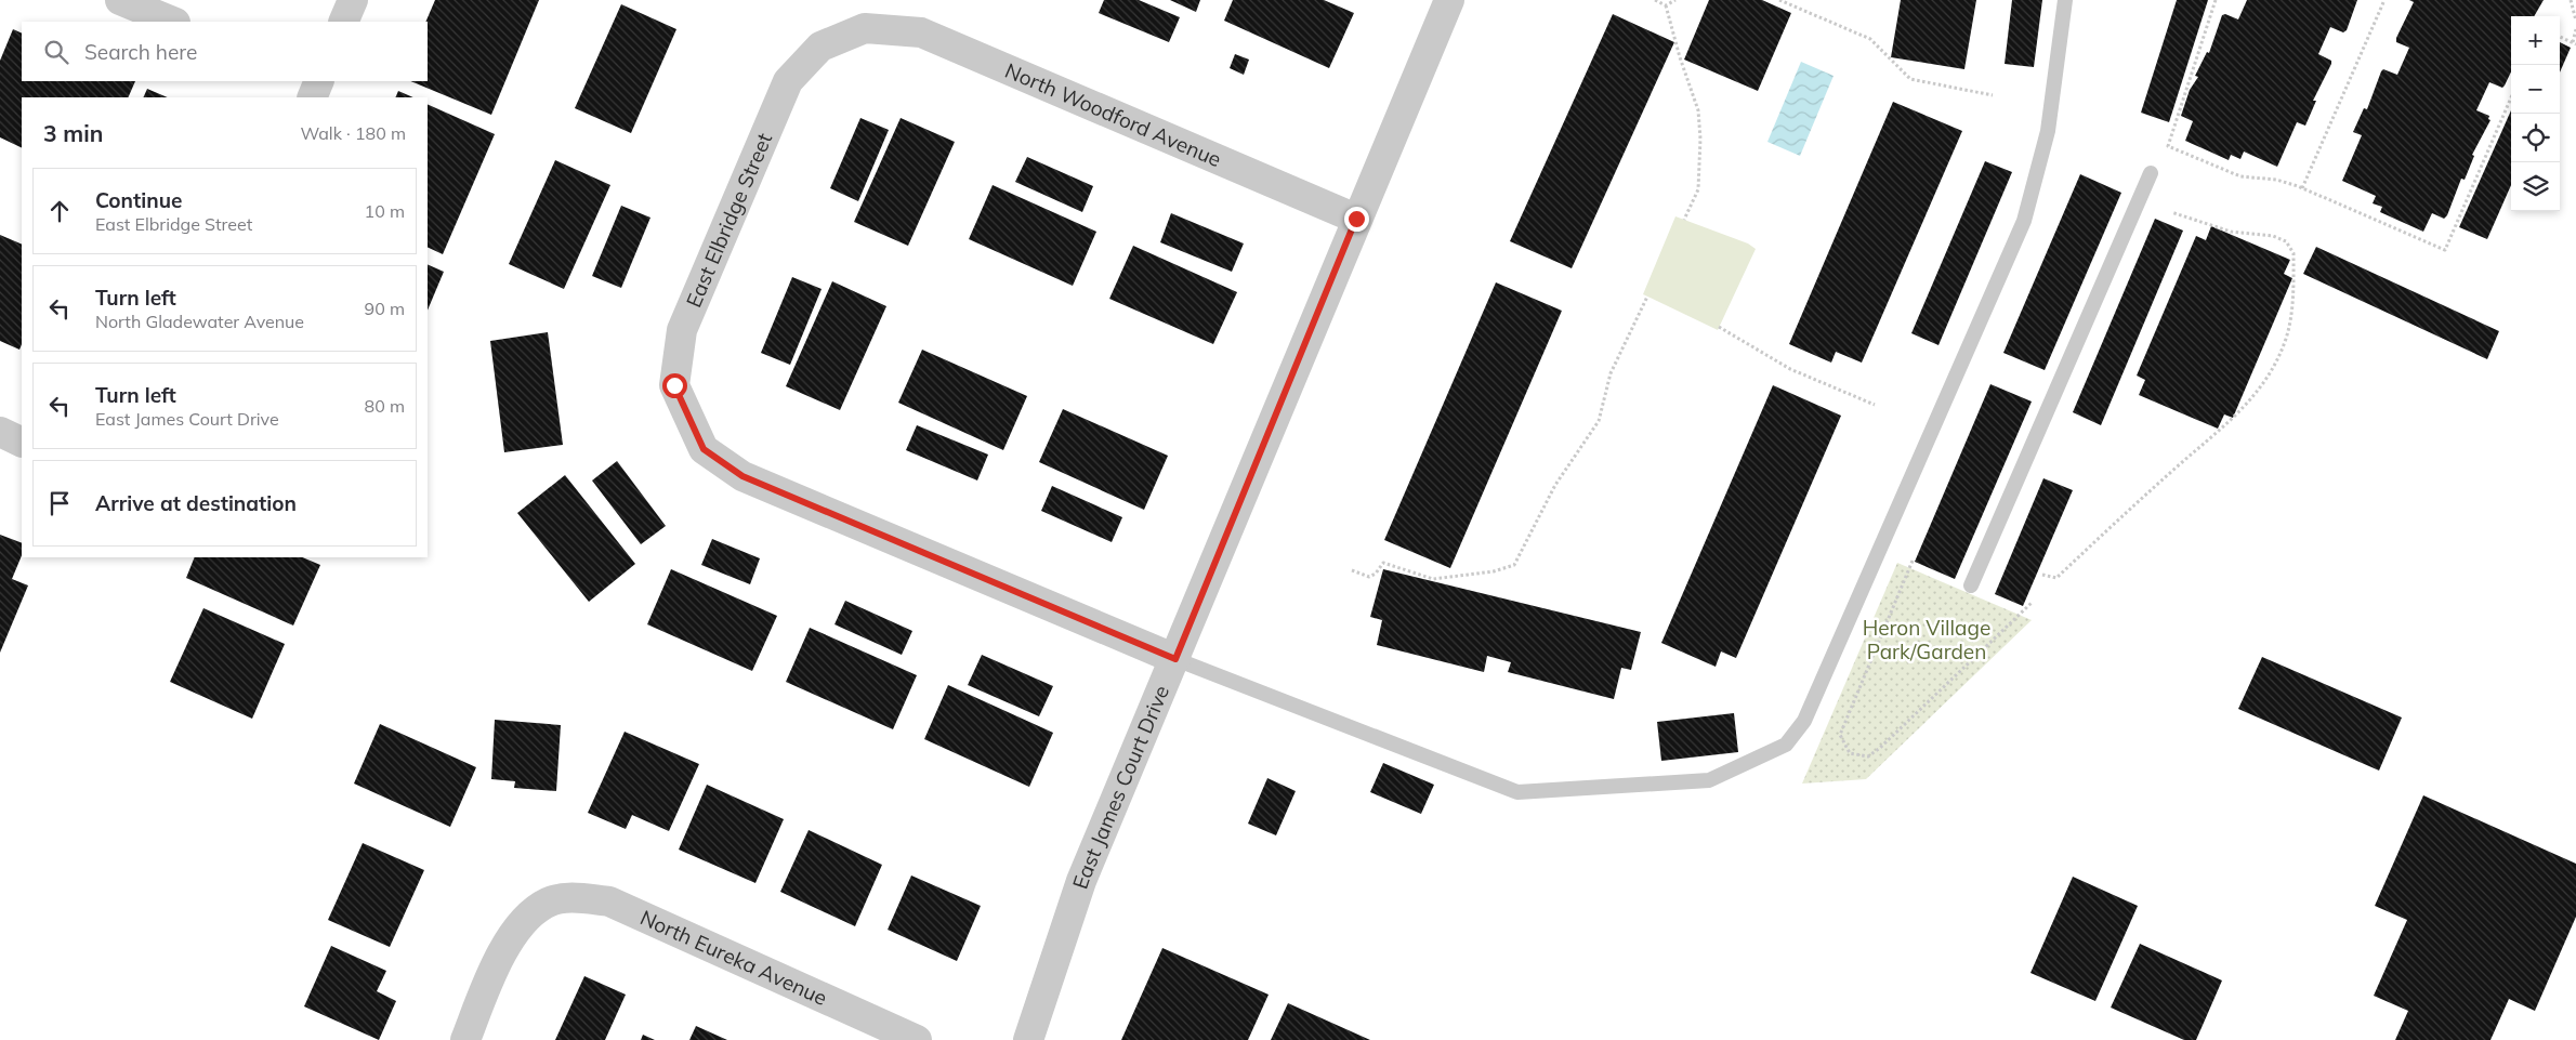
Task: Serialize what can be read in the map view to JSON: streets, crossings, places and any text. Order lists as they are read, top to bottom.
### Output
{
  "streets": {
    "street": [
      "North Woodford Avenue",
      "East Elbridge Street",
      "East James Court Drive",
      "North Eureka Avenue"
    ]
  },
  "crossings": [
    ["North Woodford Avenue", "East Elbridge Street"],
    ["North Woodford Avenue", "East James Court Drive"],
    ["East Elbridge Street", "East James Court Drive"]
  ],
  "parks": ["Heron Village Park/Garden"],
  "page": {
    "map_buttons": ["+", "−"],
    "search": "Search here",
    "heading": ["3 min", "Walk · 180 m"],
    "list": [
      ["Continue", "East Elbridge Street", "10 m"],
      ["Turn left", "North Gladewater Avenue", "90 m"],
      ["Turn left", "East James Court Drive", "80 m"],
      "Arrive at destination"
    ]
  }
}
